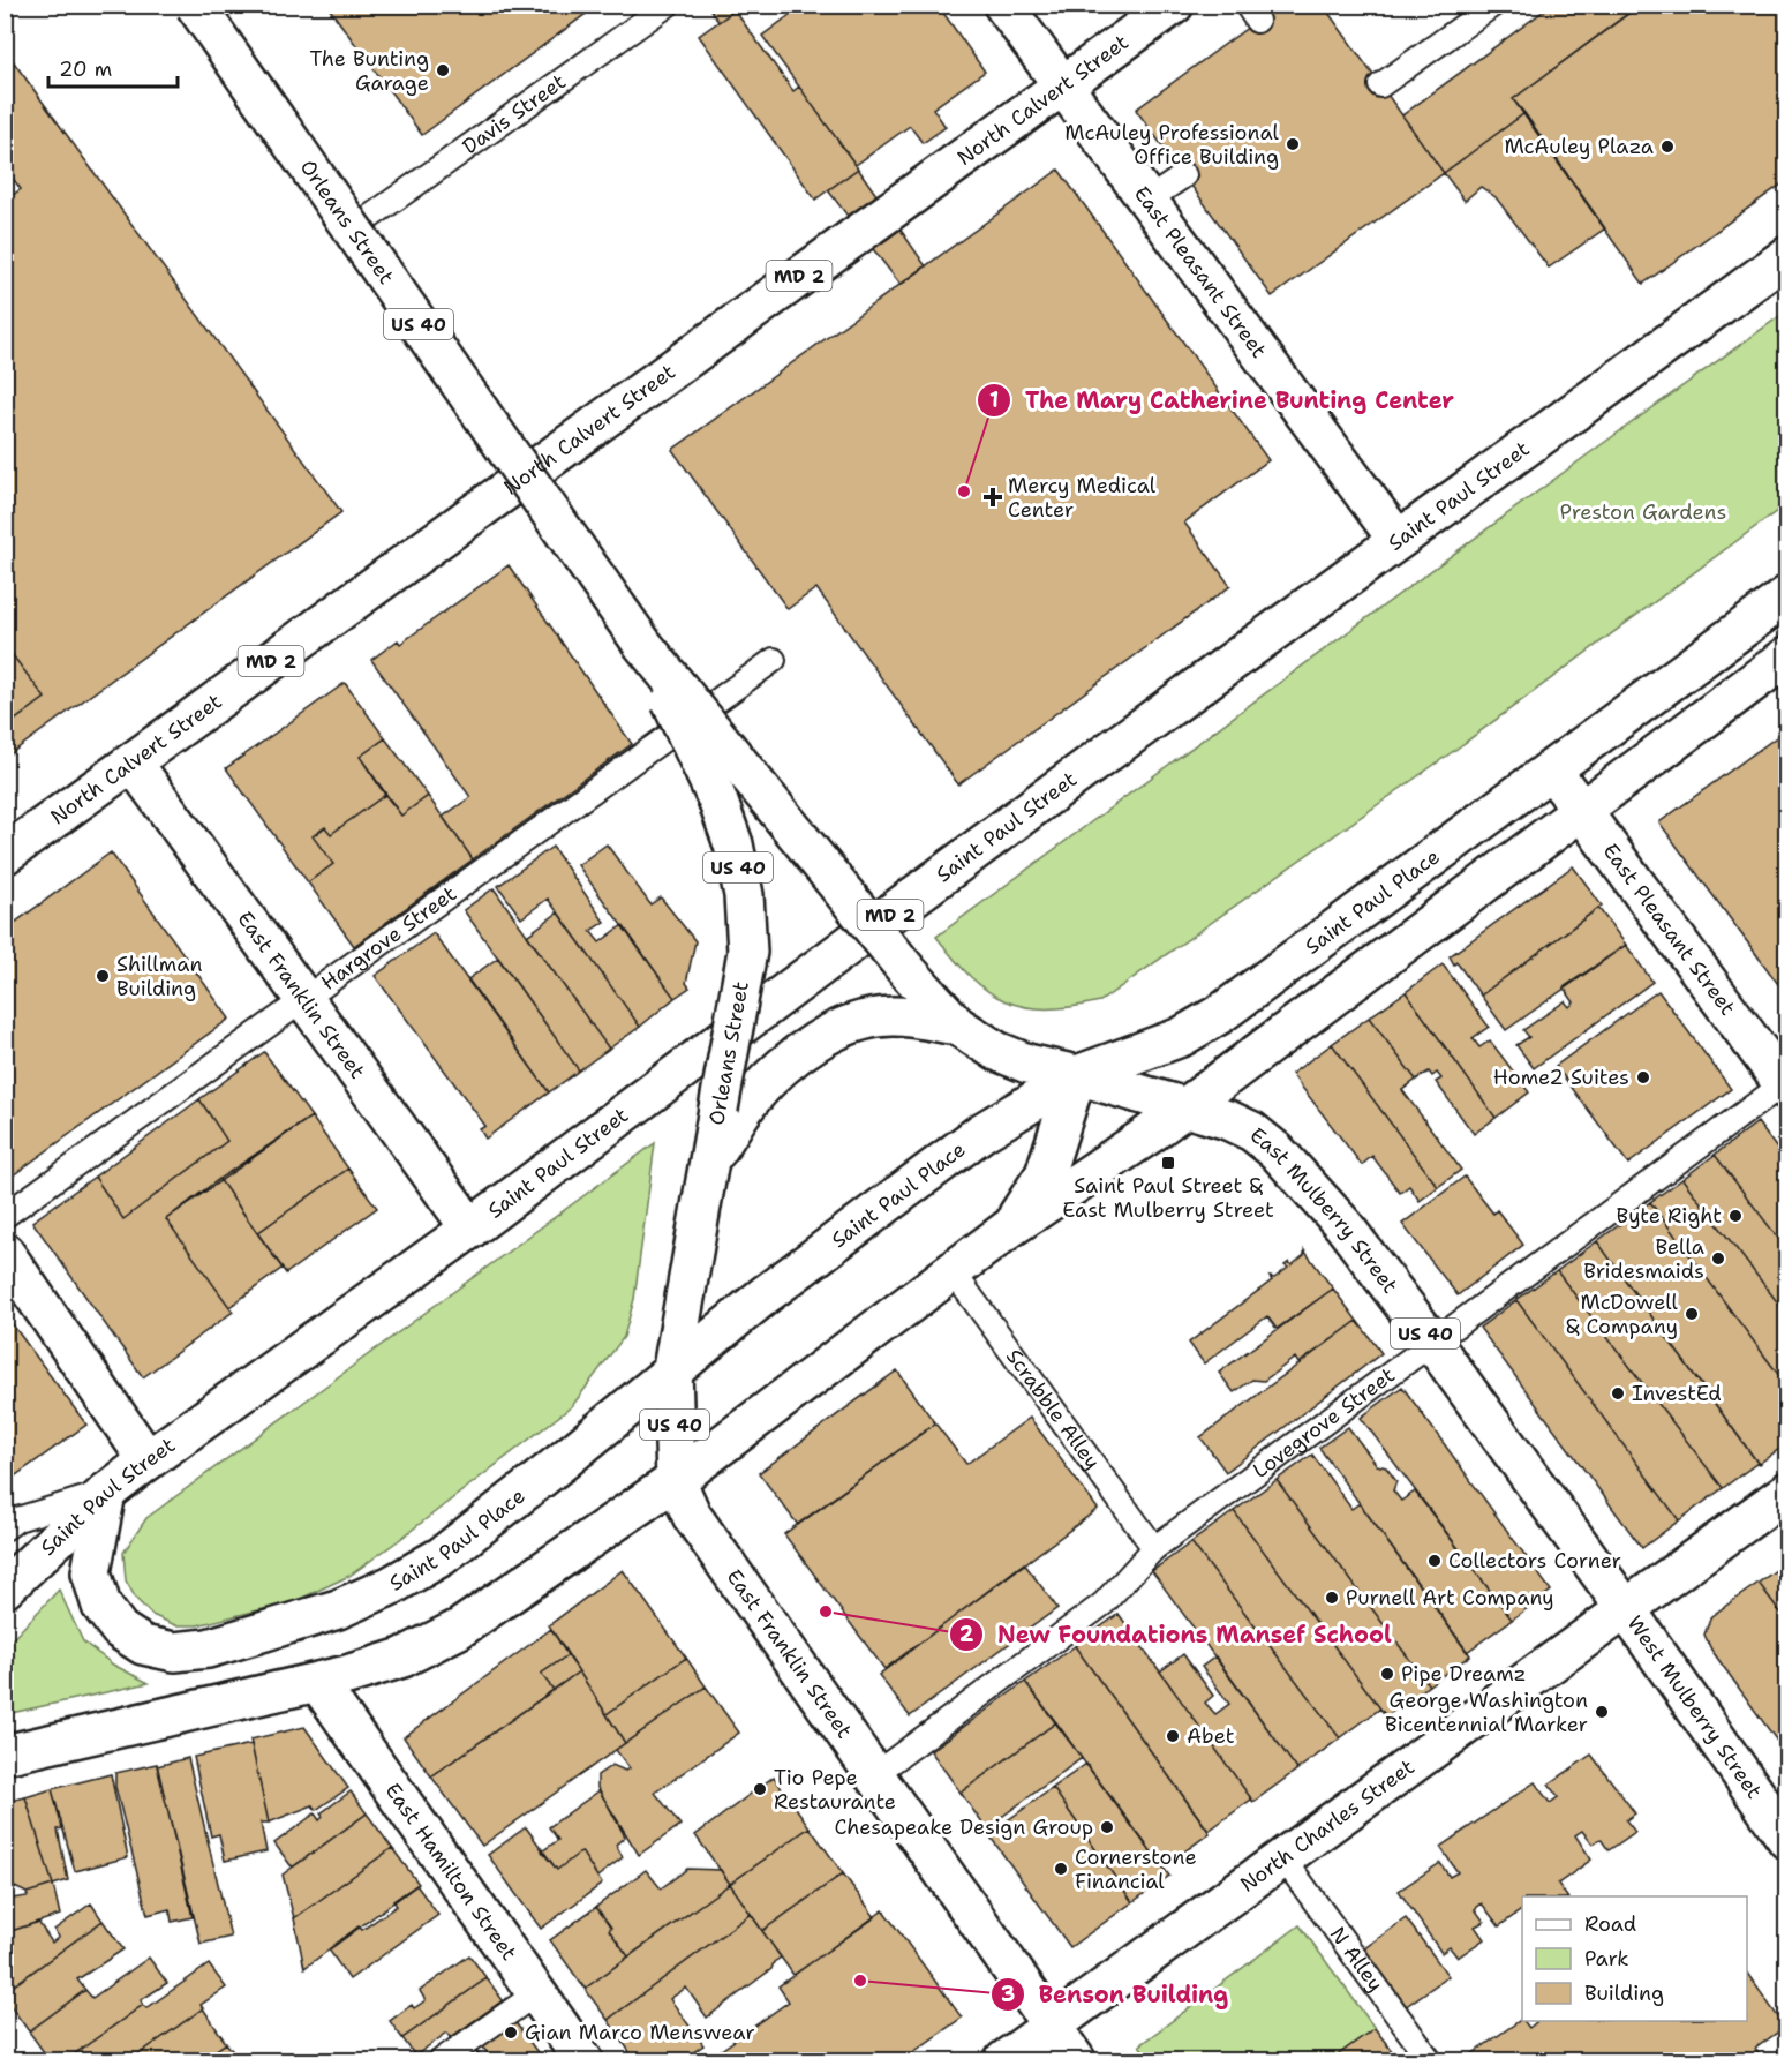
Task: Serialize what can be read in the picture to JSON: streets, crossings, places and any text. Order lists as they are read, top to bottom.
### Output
{
  "streets": {
    "main road": [
      "North Calvert Street",
      "Orleans Street",
      "East Pleasant Street",
      "MD 2",
      "US 40",
      "Saint Paul Street",
      "Saint Paul Place",
      "East Franklin Street",
      "East Mulberry Street",
      "West Mulberry Street",
      "North Charles Street",
      "East Hamilton Street"
    ],
    "lane": [
      "Davis Street",
      "Hargrove Street",
      "Scrabble Alley",
      "Lovegrove Street",
      "N Alley"
    ]
  },
  "crossings": [
    ["North Calvert Street", "East Pleasant Street"],
    ["North Calvert Street", "East Franklin Street"],
    ["Orleans Street", "Saint Paul Place"],
    ["Orleans Street", "East Franklin Street"],
    ["Orleans Street", "East Mulberry Street"],
    ["East Pleasant Street", "Saint Paul Street"],
    ["East Pleasant Street", "Saint Paul Place"],
    ["East Pleasant Street", "Lovegrove Street"],
    ["US 40", "East Franklin Street"],
    ["US 40", "North Charles Street"],
    ["Saint Paul Street", "Saint Paul Place"],
    ["Saint Paul Street", "East Franklin Street"],
    ["Saint Paul Place", "East Mulberry Street"],
    ["Hargrove Street", "East Franklin Street"],
    ["East Franklin Street", "Lovegrove Street"],
    ["East Franklin Street", "North Charles Street"],
    ["East Mulberry Street", "Lovegrove Street"],
    ["East Mulberry Street", "West Mulberry Street"],
    ["East Mulberry Street", "North Charles Street"],
    ["Scrabble Alley", "Lovegrove Street"],
    ["West Mulberry Street", "North Charles Street"],
    ["North Charles Street", "N Alley"]
  ],
  "parks": ["Preston Gardens"],
  "places": {
    "other": [
      "The Bunting Garage",
      "McAuley Professional Office Building",
      "McAuley Plaza",
      "The Mary Catherine Bunting Center",
      "Shillman Building",
      "Home2 Suites",
      "Byte Right",
      "Bella Bridesmaids",
      "McDowell & Company",
      "InvestEd",
      "Collectors Corner",
      "Purnell Art Company",
      "New Foundations Mansef School",
      "Pipe Dreamz",
      "George Washington Bicentennial Marker",
      "Abet",
      "Tio Pepe Restaurante",
      "Chesapeake Design Group",
      "Cornerstone Financial",
      "Benson Building",
      "Gian Marco Menswear"
    ],
    "health": ["Mercy Medical Center"],
    "transit": ["Saint Paul Street & East Mulberry Street"]
  },
  "legend": ["Road", "Park", "Building"],
  "scale_bar": "20 m"
}
